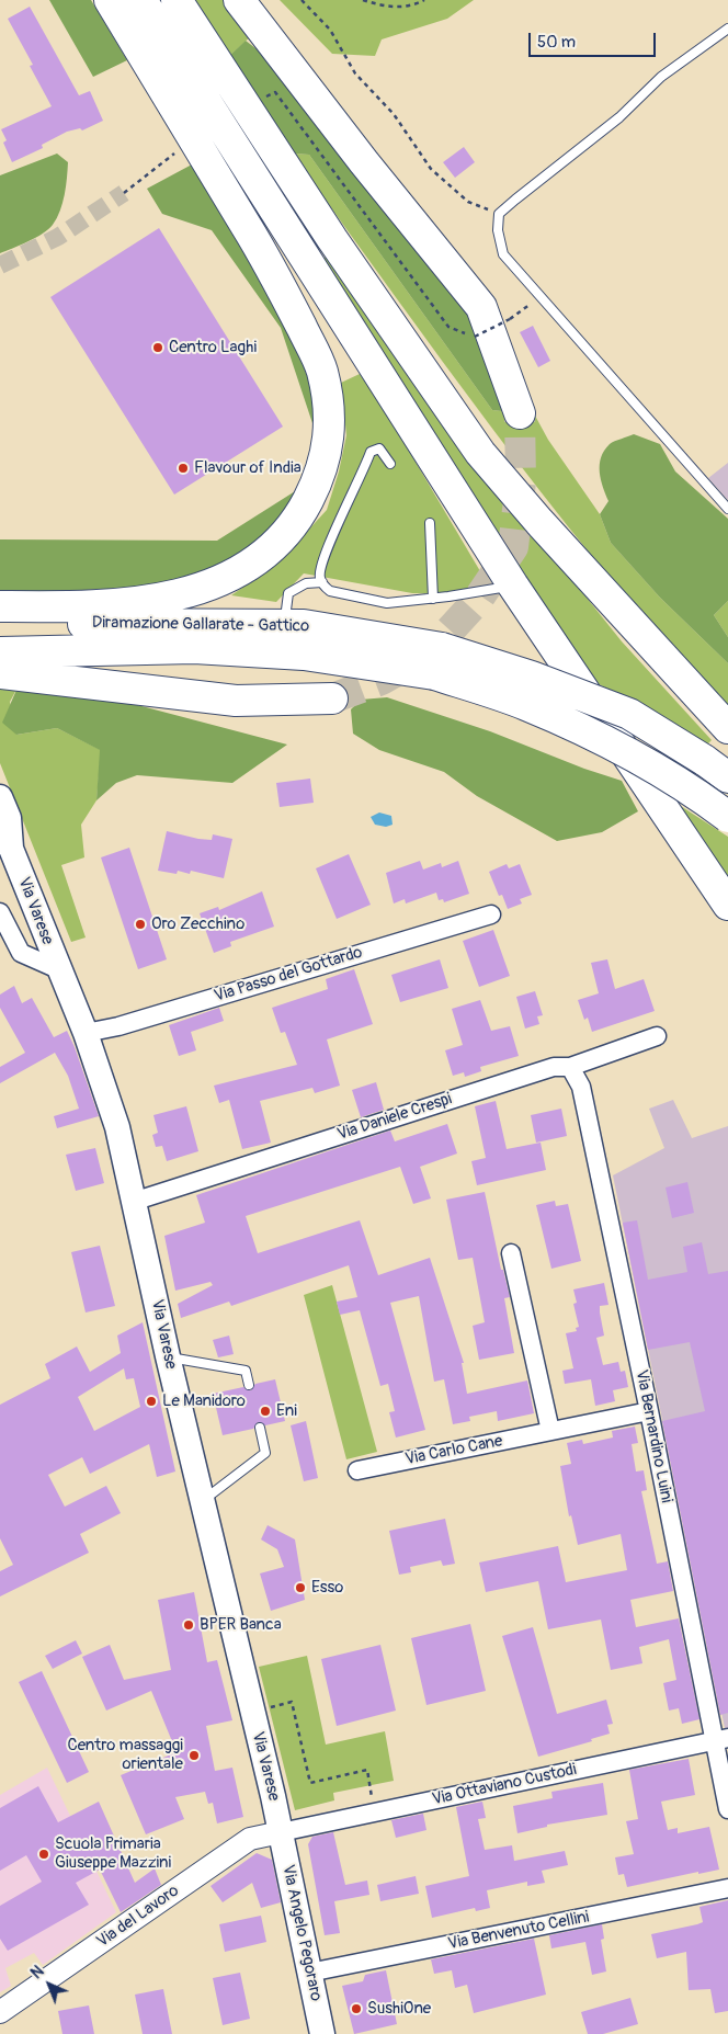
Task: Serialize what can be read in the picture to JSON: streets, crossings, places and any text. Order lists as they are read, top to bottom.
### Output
{
  "streets": {
    "highway": ["Diramazione Gallarate - Gattico"],
    "main road": ["Via Varese", "Via Angelo Pegoraro"],
    "street": [
      "Via Passo del Gottardo",
      "Via Daniele Crespi",
      "Via Bernardino Luini",
      "Via Carlo Cane",
      "Via Ottaviano Custodi",
      "Via del Lavoro",
      "Via Benvenuto Cellini"
    ]
  },
  "crossings": [
    ["Via Varese", "Via Passo del Gottardo"],
    ["Via Varese", "Via Daniele Crespi"],
    ["Via Varese", "Via Ottaviano Custodi"],
    ["Via Varese", "Via del Lavoro"],
    ["Via Varese", "Via Angelo Pegoraro"],
    ["Via Daniele Crespi", "Via Bernardino Luini"],
    ["Via Bernardino Luini", "Via Carlo Cane"],
    ["Via Bernardino Luini", "Via Ottaviano Custodi"],
    ["Via Ottaviano Custodi", "Via del Lavoro"],
    ["Via Ottaviano Custodi", "Via Angelo Pegoraro"],
    ["Via del Lavoro", "Via Angelo Pegoraro"],
    ["Via Benvenuto Cellini", "Via Angelo Pegoraro"]
  ],
  "places": [
    "Centro Laghi",
    "Flavour of India",
    "Oro Zecchino",
    "Le Manidoro",
    "Eni",
    "Esso",
    "BPER Banca",
    "Centro massaggi orientale",
    "Scuola Primaria Giuseppe Mazzini",
    "SushiOne"
  ],
  "scale_bar": "50 m",
  "north": "top left"
}
